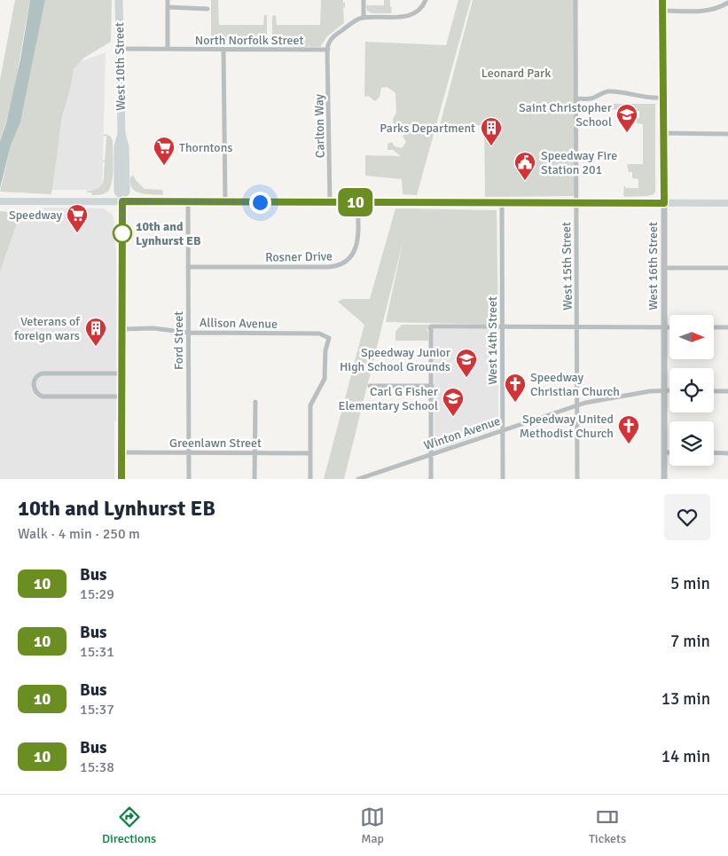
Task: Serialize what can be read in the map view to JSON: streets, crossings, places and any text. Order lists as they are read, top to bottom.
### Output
{
  "streets": {
    "main road": ["West 10th Street"],
    "street": [
      "North Norfolk Street",
      "Carlton Way",
      "Rosner Drive",
      "West 15th Street",
      "West 16th Street",
      "Allison Avenue",
      "Ford Street",
      "West 14th Street",
      "Winton Avenue",
      "Greenlawn Street"
    ]
  },
  "crossings": [
    ["North Norfolk Street", "West 10th Street"],
    ["North Norfolk Street", "Carlton Way"],
    ["West 10th Street", "Allison Avenue"],
    ["West 10th Street", "Greenlawn Street"],
    ["Rosner Drive", "Ford Street"],
    ["West 15th Street", "Winton Avenue"],
    ["West 16th Street", "Winton Avenue"],
    ["Allison Avenue", "Ford Street"],
    ["Allison Avenue", "Greenlawn Street"],
    ["Ford Street", "Greenlawn Street"],
    ["West 14th Street", "Winton Avenue"]
  ],
  "parks": ["Leonard Park"],
  "places": {
    "school or university": ["Saint Christopher School", "Speedway Junior High School Grounds", "Carl G Fisher Elementary School"],
    "building": ["Parks Department", "Veterans of foreign wars"],
    "supermarket": ["Thorntons", "Speedway"],
    "public building": ["Speedway Fire Station 201"],
    "other": ["10th and Lynhurst EB"],
    "church": ["Speedway Christian Church", "Speedway United Methodist Church"]
  },
  "lines": ["bus line 10"],
  "north": "right",
  "page": {
    "on_map": "10",
    "heading": ["10th and Lynhurst EB", "Walk · 4 min · 250 m"],
    "list": [
      {
        "mark": "10",
        "name": "Bus",
        "note": "15:29",
        "value": "5 min"
      },
      {
        "mark": "10",
        "name": "Bus",
        "note": "15:31",
        "value": "7 min"
      },
      {
        "mark": "10",
        "name": "Bus",
        "note": "15:37",
        "value": "13 min"
      },
      {
        "mark": "10",
        "name": "Bus",
        "note": "15:38",
        "value": "14 min"
      }
    ],
    "tabs": ["Directions", "Map", "Tickets"]
  }
}
